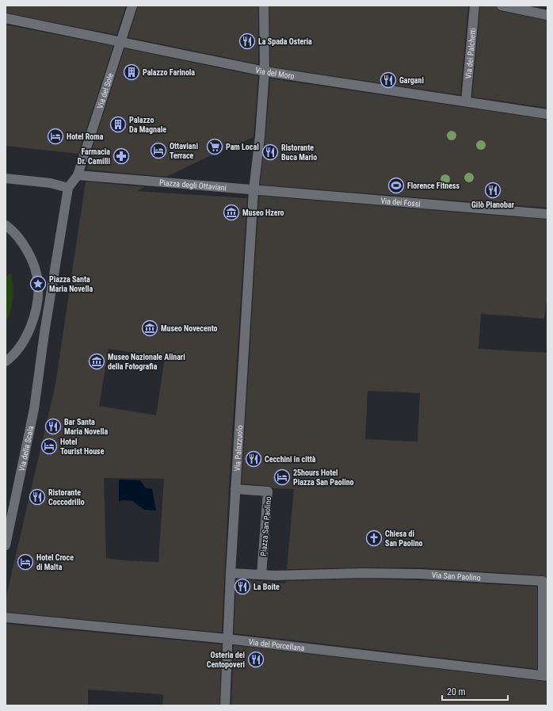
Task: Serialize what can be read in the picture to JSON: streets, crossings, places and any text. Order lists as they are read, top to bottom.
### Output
{
  "streets": {
    "street": [
      "Via dei Palchetti",
      "Via del Moro",
      "Via del Sole",
      "Piazza degli Ottaviani",
      "Via dei Fossi",
      "Via Palazzuolo",
      "Via della Scala",
      "Piazza San Paolino",
      "Via San Paolino",
      "Via del Porcellana"
    ]
  },
  "crossings": [
    ["Via dei Palchetti", "Via del Moro"],
    ["Via del Moro", "Via del Sole"],
    ["Via del Sole", "Piazza degli Ottaviani"],
    ["Piazza degli Ottaviani", "Via dei Fossi"],
    ["Piazza degli Ottaviani", "Via Palazzuolo"],
    ["Via dei Fossi", "Via Palazzuolo"],
    ["Via Palazzuolo", "Piazza San Paolino"],
    ["Via Palazzuolo", "Via del Porcellana"],
    ["Piazza San Paolino", "Via San Paolino"],
    ["Via San Paolino", "Via del Porcellana"]
  ],
  "places": {
    "restaurant": [
      "La Spada Osteria",
      "Gargani",
      "Ristorante Buca Mario",
      "Gilò Pianobar",
      "Bar Santa Maria Novella",
      "Cecchini in città",
      "Ristorante Coccodrillo",
      "La Boite",
      "Osteria dei Centopoveri"
    ],
    "building": ["Palazzo Farinola", "Palazzo Da Magnale"],
    "hotel": [
      "Hotel Roma",
      "Ottaviani Terrace",
      "Hotel Tourist House",
      "25hours Hotel Piazza San Paolino",
      "Hotel Croce di Malta"
    ],
    "supermarket": ["Pam Local"],
    "pharmacy": ["Farmacia Dr. Camilli"],
    "sports": ["Florence Fitness"],
    "museum": ["Museo Hzero", "Museo Novecento", "Museo Nazionale Alinari della Fotografia"],
    "place": ["Piazza Santa Maria Novella"],
    "church": ["Chiesa di San Paolino"]
  },
  "scale_bar": "20 m"
}
